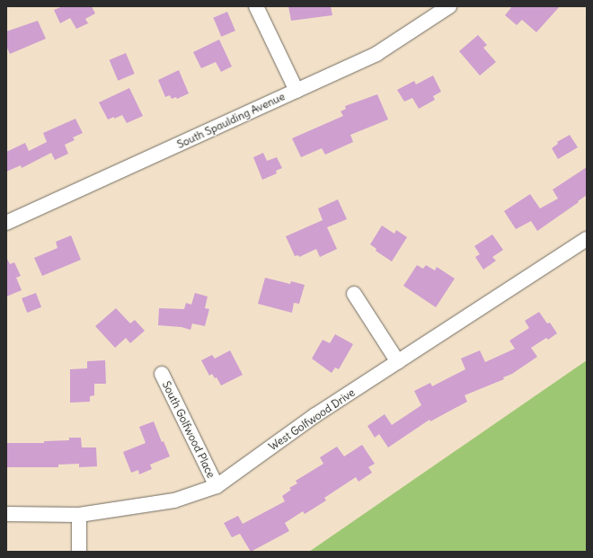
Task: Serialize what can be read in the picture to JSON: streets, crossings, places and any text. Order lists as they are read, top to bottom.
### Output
{
  "streets": {
    "street": ["South Spaulding Avenue", "West Golfwood Drive", "South Golfwood Place"]
  },
  "crossings": [
    ["West Golfwood Drive", "South Golfwood Place"]
  ]
}
